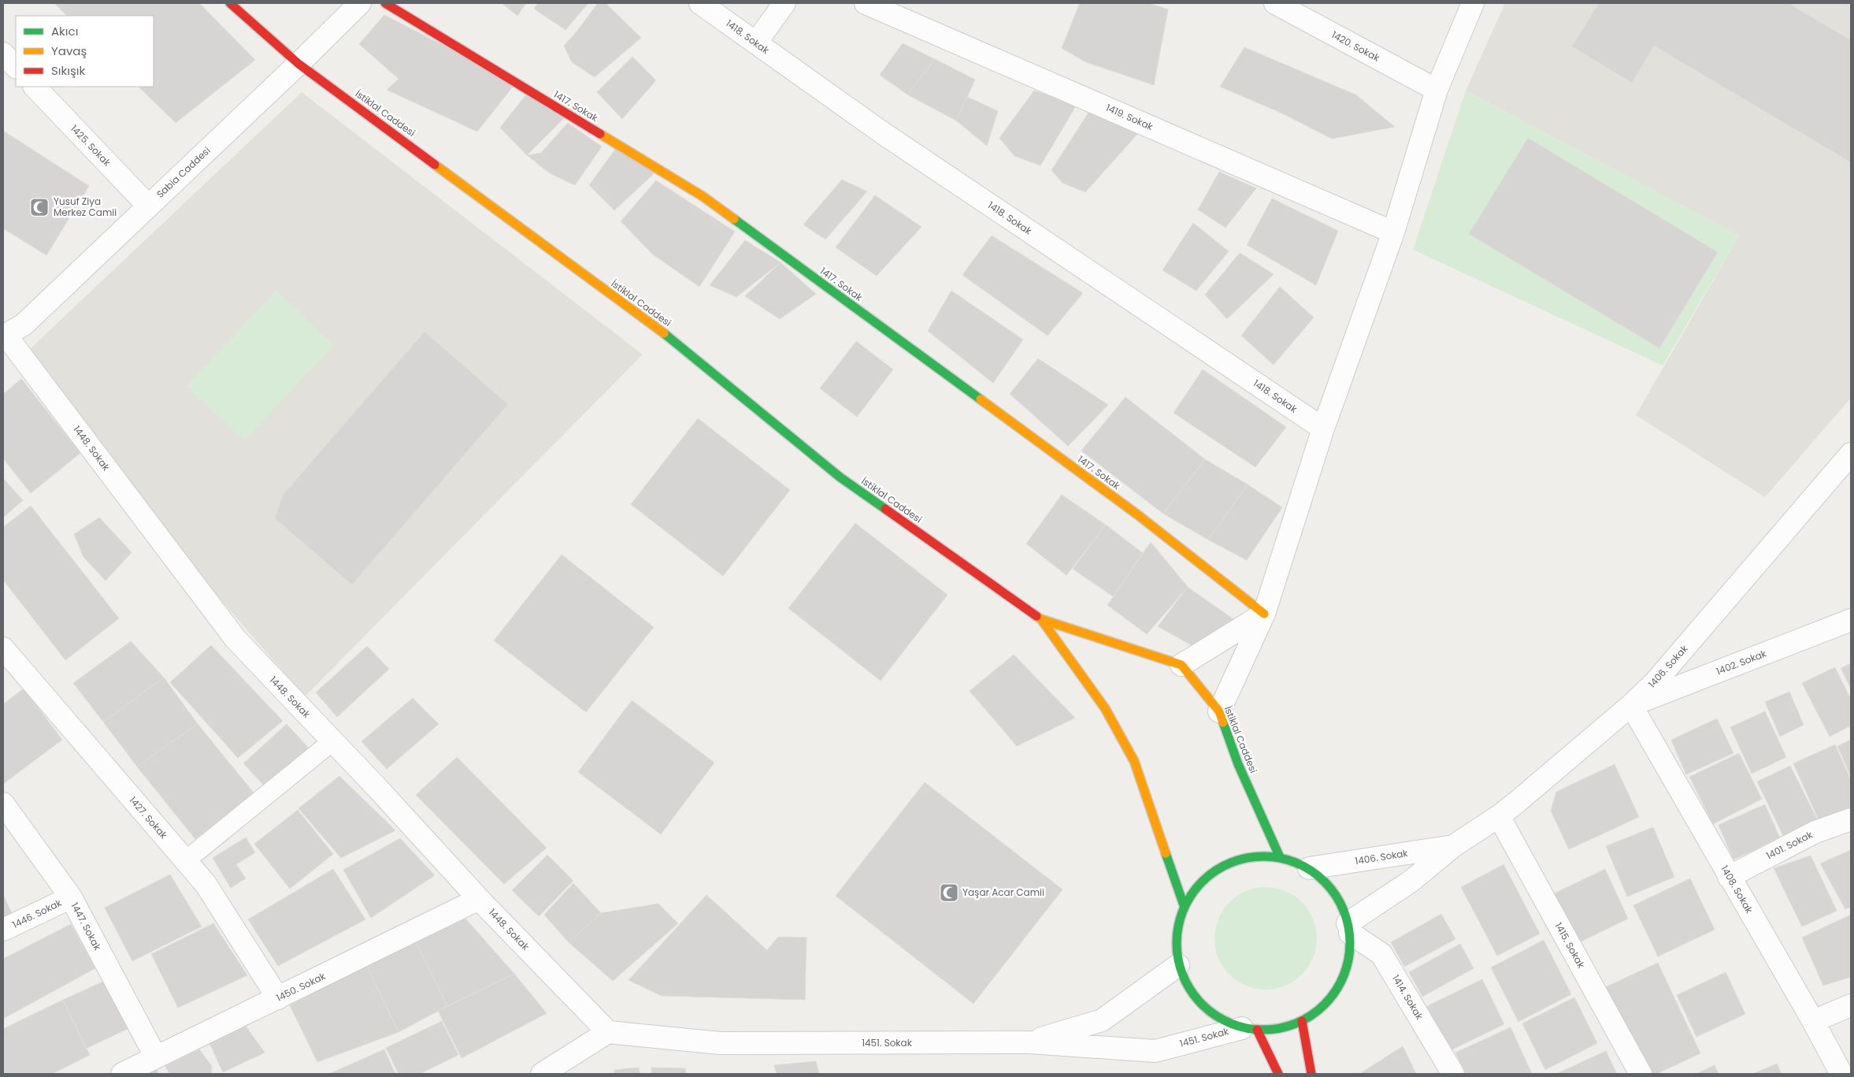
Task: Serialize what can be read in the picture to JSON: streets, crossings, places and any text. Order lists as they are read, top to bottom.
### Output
{
  "streets": {
    "street": [
      "1418. Sokak",
      "1420. Sokak",
      "1417. Sokak",
      "İstiklal Caddesi",
      "1419. Sokak",
      "1425. Sokak",
      "Sabia Caddesi",
      "1448. Sokak",
      "1402. Sokak",
      "1406. Sokak",
      "1427. Sokak",
      "1401. Sokak",
      "1408. Sokak",
      "1446. Sokak",
      "1447. Sokak",
      "1415. Sokak",
      "1450. Sokak",
      "1414. Sokak",
      "1451. Sokak"
    ]
  },
  "crossings": [
    ["İstiklal Caddesi", "Sabia Caddesi"],
    ["1425. Sokak", "Sabia Caddesi"],
    ["Sabia Caddesi", "1448. Sokak"],
    ["1448. Sokak", "1450. Sokak"],
    ["1448. Sokak", "1451. Sokak"],
    ["1402. Sokak", "1406. Sokak"],
    ["1402. Sokak", "1408. Sokak"],
    ["1406. Sokak", "1408. Sokak"],
    ["1406. Sokak", "1415. Sokak"],
    ["1406. Sokak", "1414. Sokak"],
    ["1427. Sokak", "1450. Sokak"],
    ["1401. Sokak", "1408. Sokak"],
    ["1446. Sokak", "1447. Sokak"],
    ["1447. Sokak", "1450. Sokak"]
  ],
  "places": {
    "mosque": ["Yusuf Ziya Merkez Camii", "Yaşar Acar Camii"]
  },
  "legend": ["Akıcı", "Yavaş", "Sıkışık"]
}
